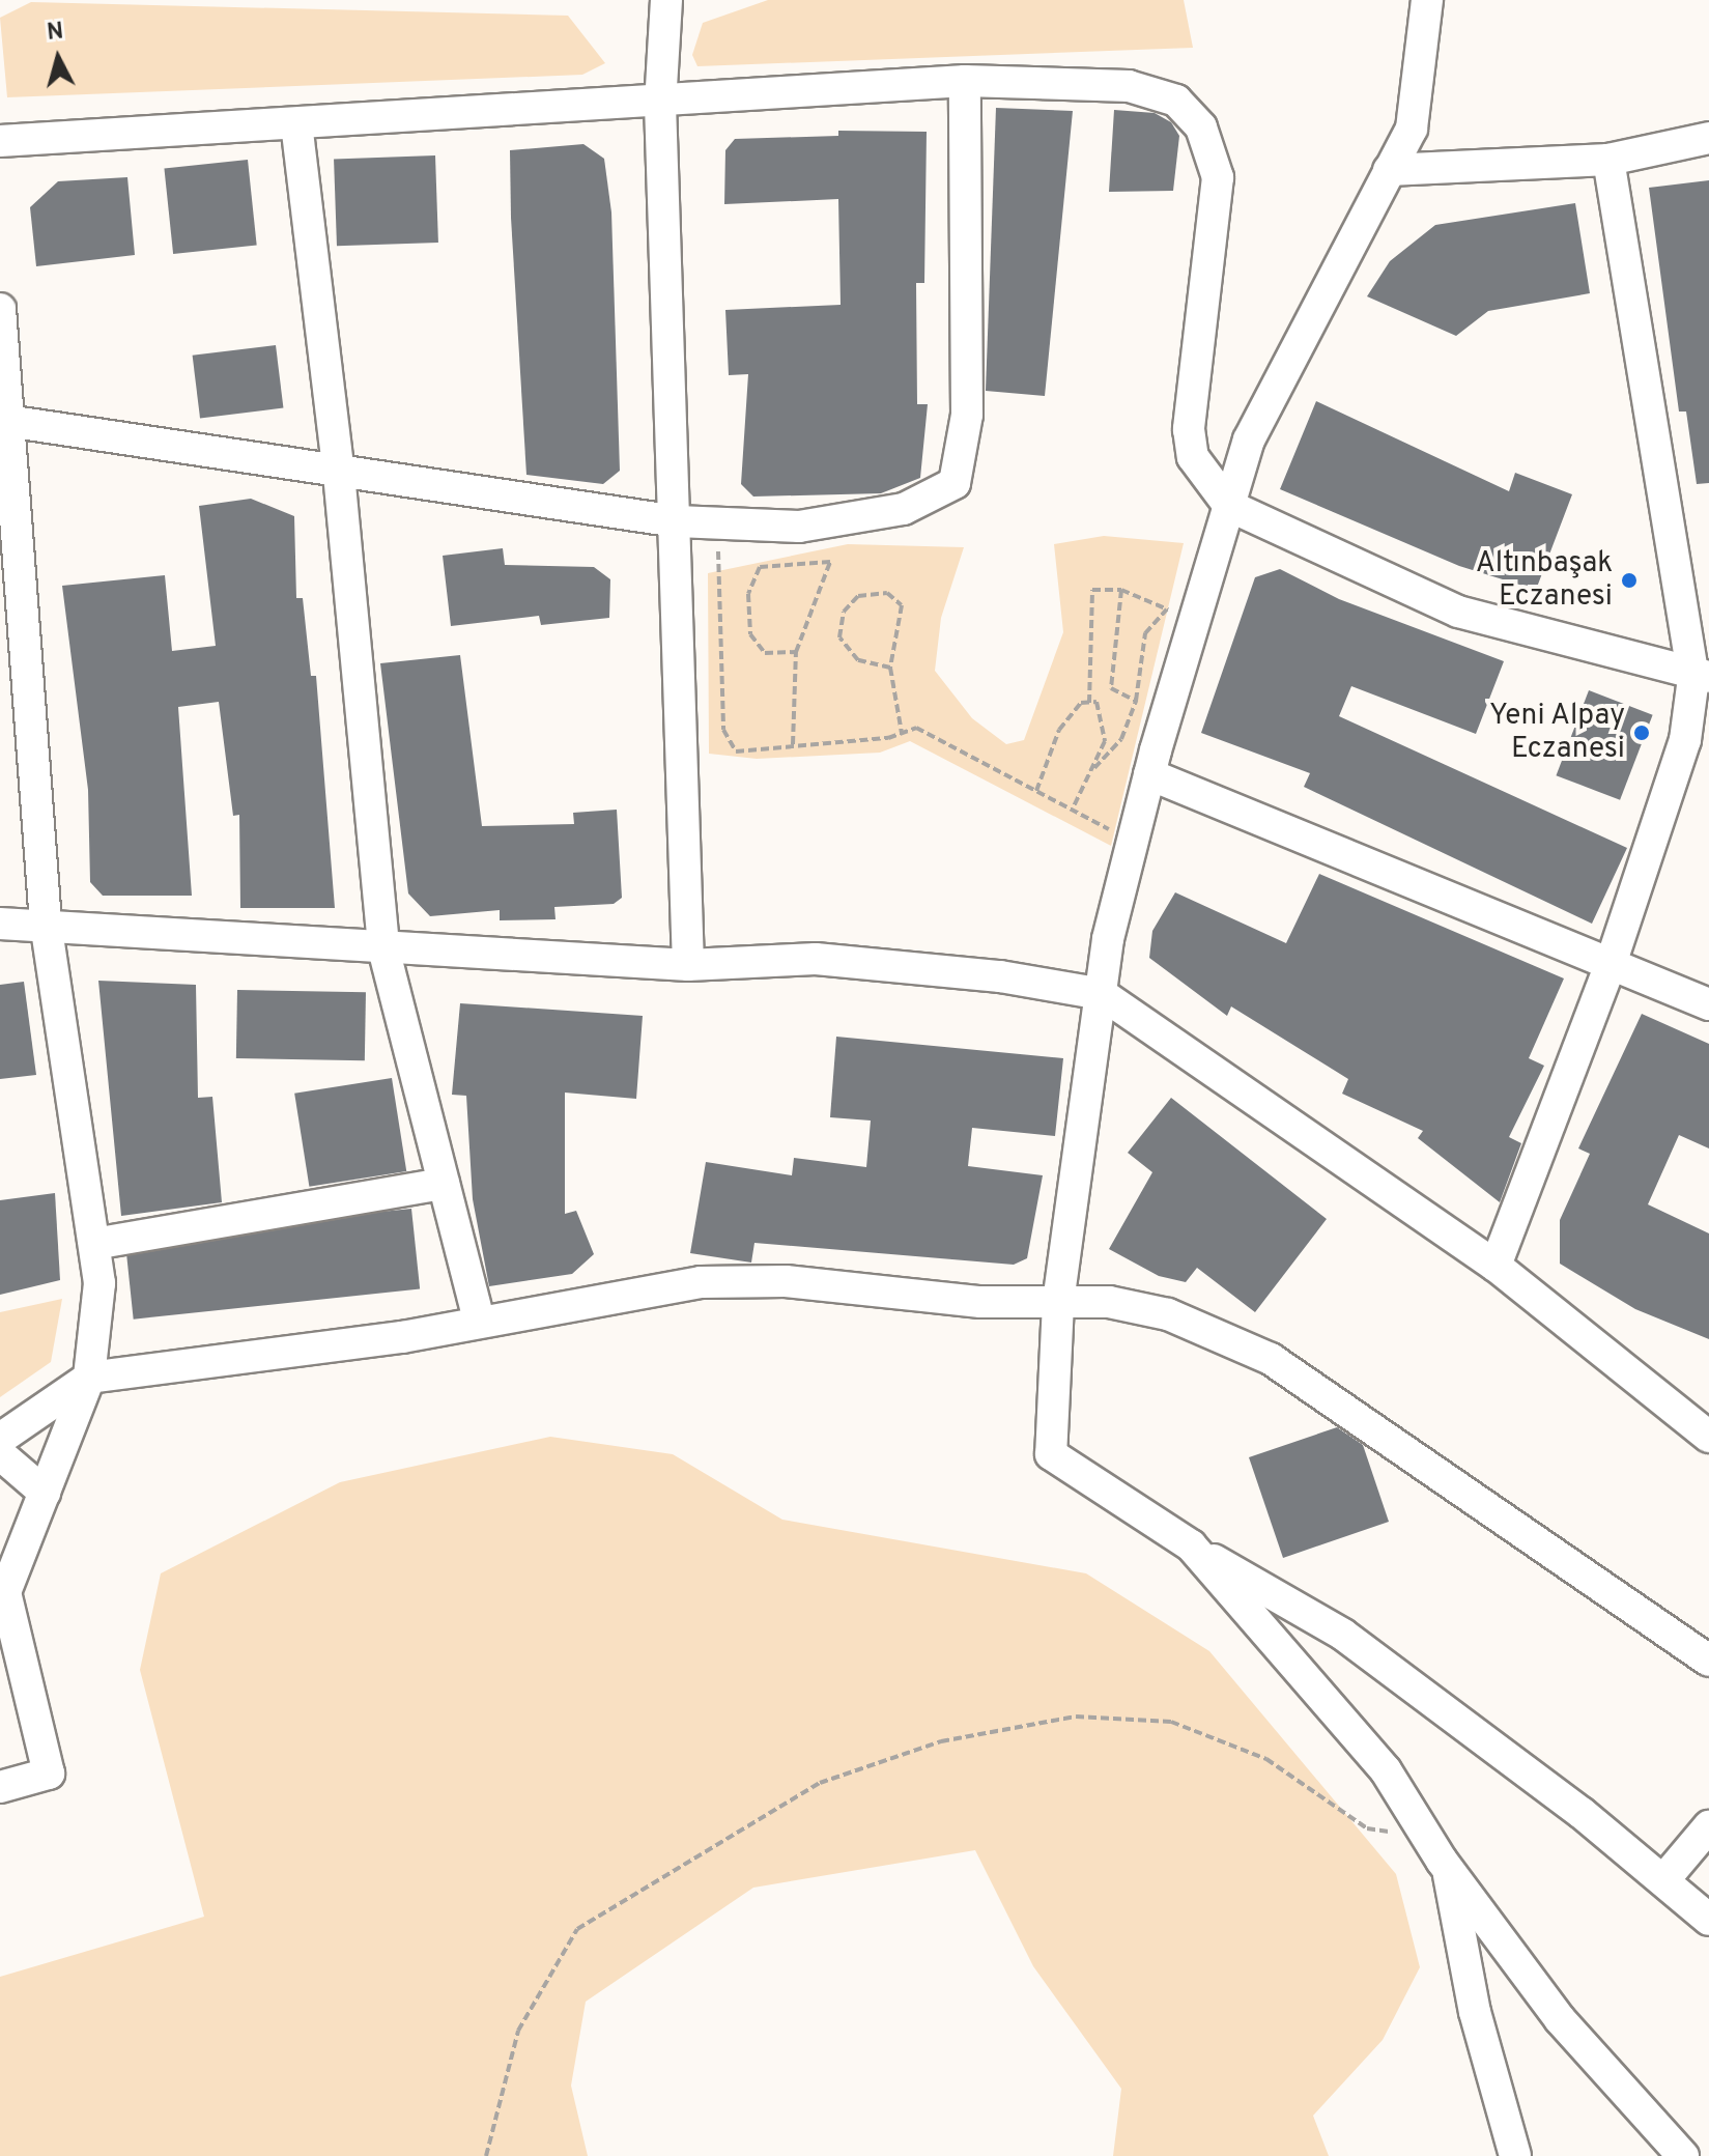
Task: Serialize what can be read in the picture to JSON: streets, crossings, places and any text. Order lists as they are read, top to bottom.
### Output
{
  "places": ["Altınbaşak Eczanesi", "Yeni Alpay Eczanesi"],
  "north": "top"
}
